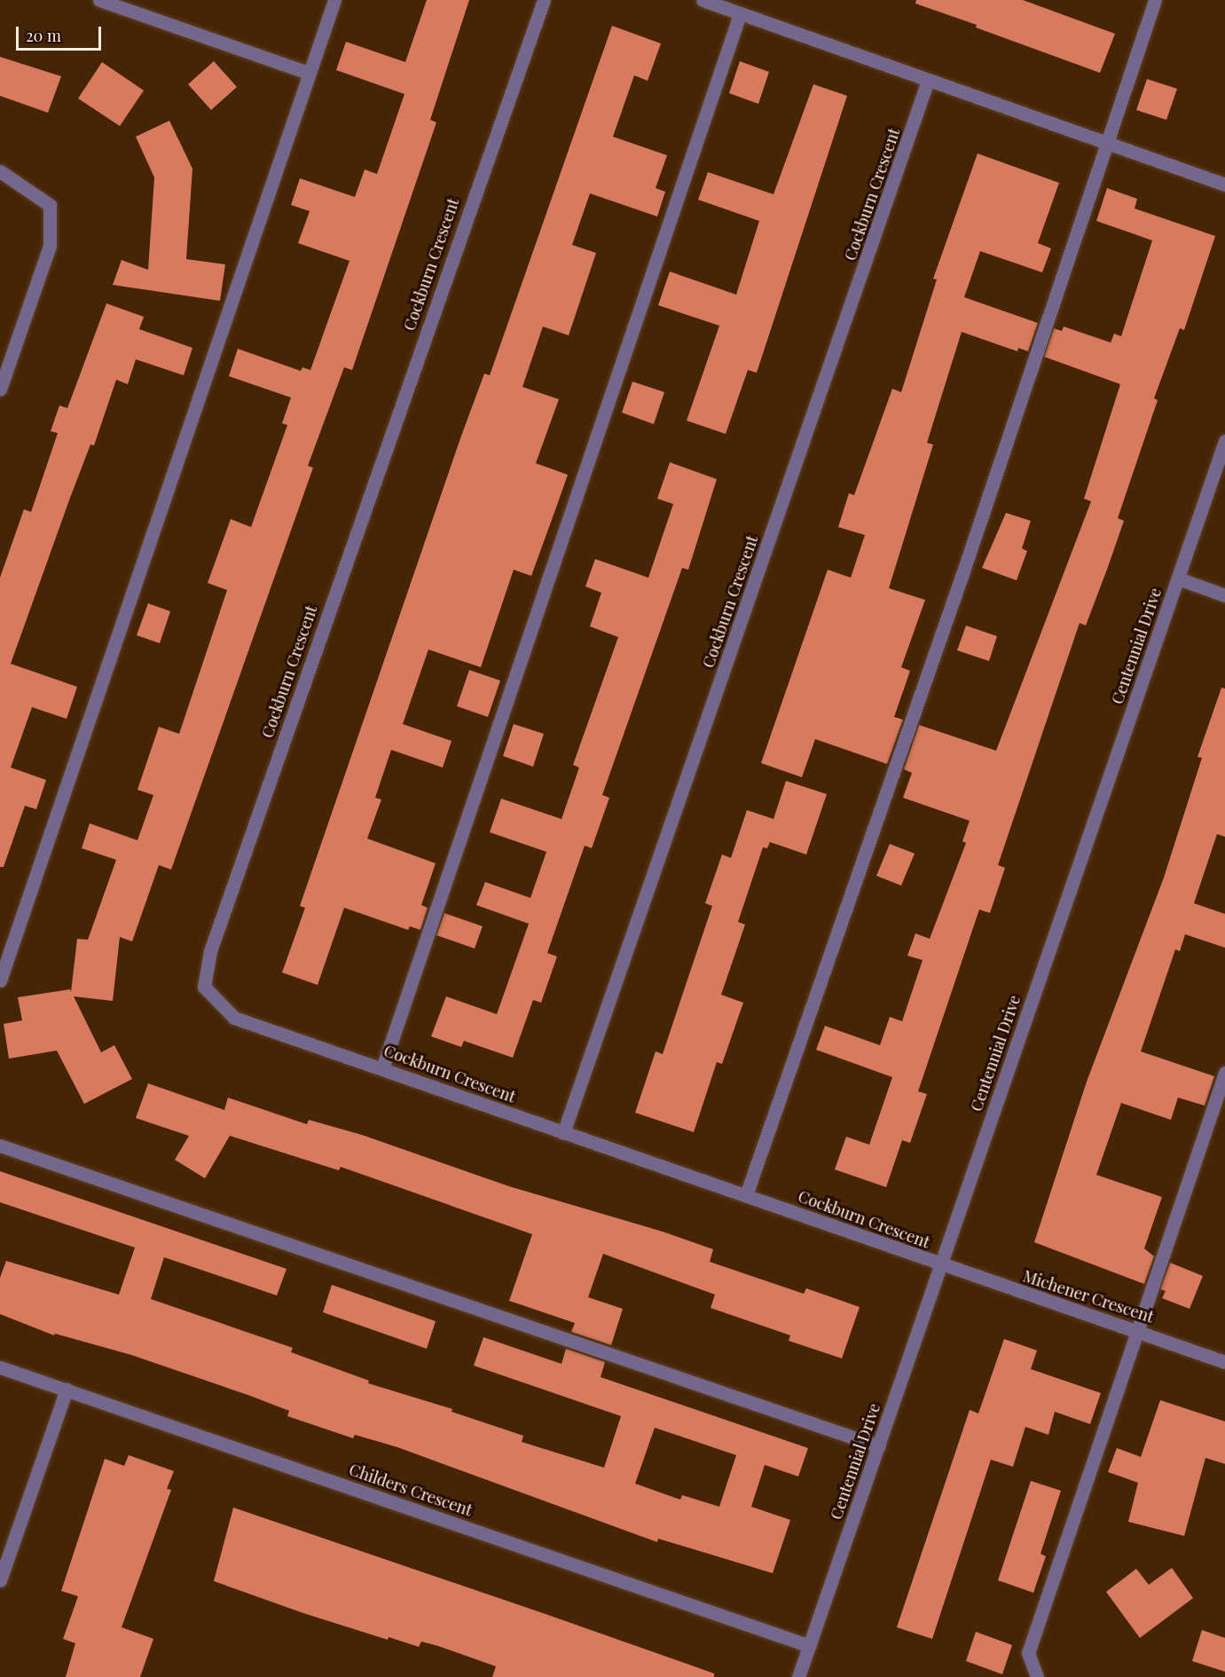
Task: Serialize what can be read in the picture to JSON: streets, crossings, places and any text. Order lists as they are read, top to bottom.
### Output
{
  "streets": {
    "street": [
      "Cockburn Crescent",
      "Centennial Drive",
      "Michener Crescent",
      "Childers Crescent"
    ]
  },
  "crossings": [
    ["Cockburn Crescent", "Centennial Drive"],
    ["Cockburn Crescent", "Michener Crescent"],
    ["Centennial Drive", "Michener Crescent"],
    ["Centennial Drive", "Childers Crescent"]
  ],
  "scale_bar": "20 m"
}
